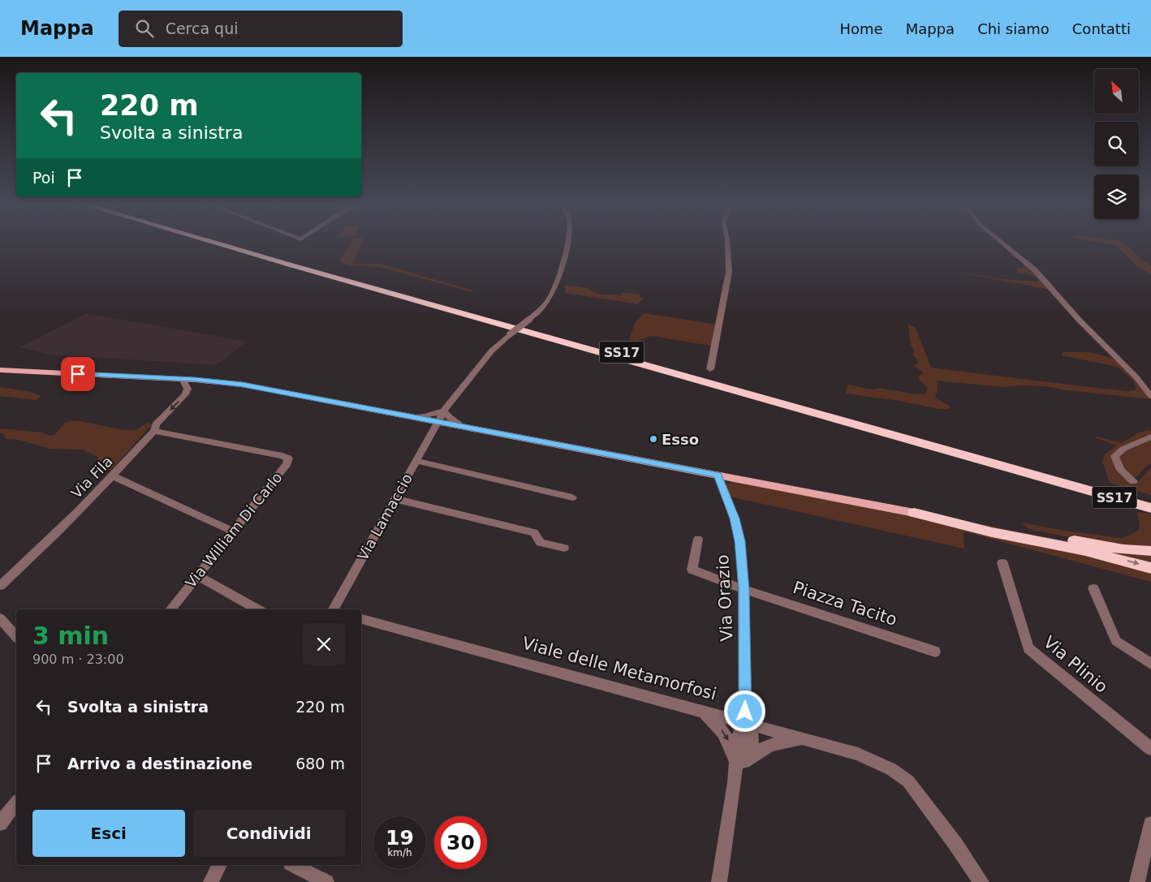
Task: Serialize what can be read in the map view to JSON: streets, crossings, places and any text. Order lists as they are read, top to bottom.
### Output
{
  "streets": {
    "highway": ["SS17"],
    "street": [
      "Via Fila",
      "Via Lamaccio",
      "Via William Di Carlo",
      "Via Orazio",
      "Piazza Tacito",
      "Via Plinio",
      "Viale delle Metamorfosi"
    ]
  },
  "crossings": [
    ["Via Fila", "Via William Di Carlo"],
    ["Via Orazio", "Piazza Tacito"],
    ["Via Orazio", "Viale delle Metamorfosi"]
  ],
  "places": ["Esso"],
  "north": "top left",
  "page": {
    "header": "Mappa",
    "search": "Cerca qui",
    "nav": [
      "Home",
      "Mappa",
      "Chi siamo",
      "Contatti"
    ],
    "turn": ["220 m", "Svolta a sinistra"],
    "then": "Poi",
    "heading": ["3 min", "900 m · 23:00"],
    "list": [
      {
        "name": "Svolta a sinistra",
        "value": "220 m"
      },
      {
        "name": "Arrivo a destinazione",
        "value": "680 m"
      }
    ],
    "buttons": ["Esci", "Condividi"],
    "speed": "19 km/h",
    "limit": "30"
  }
}
